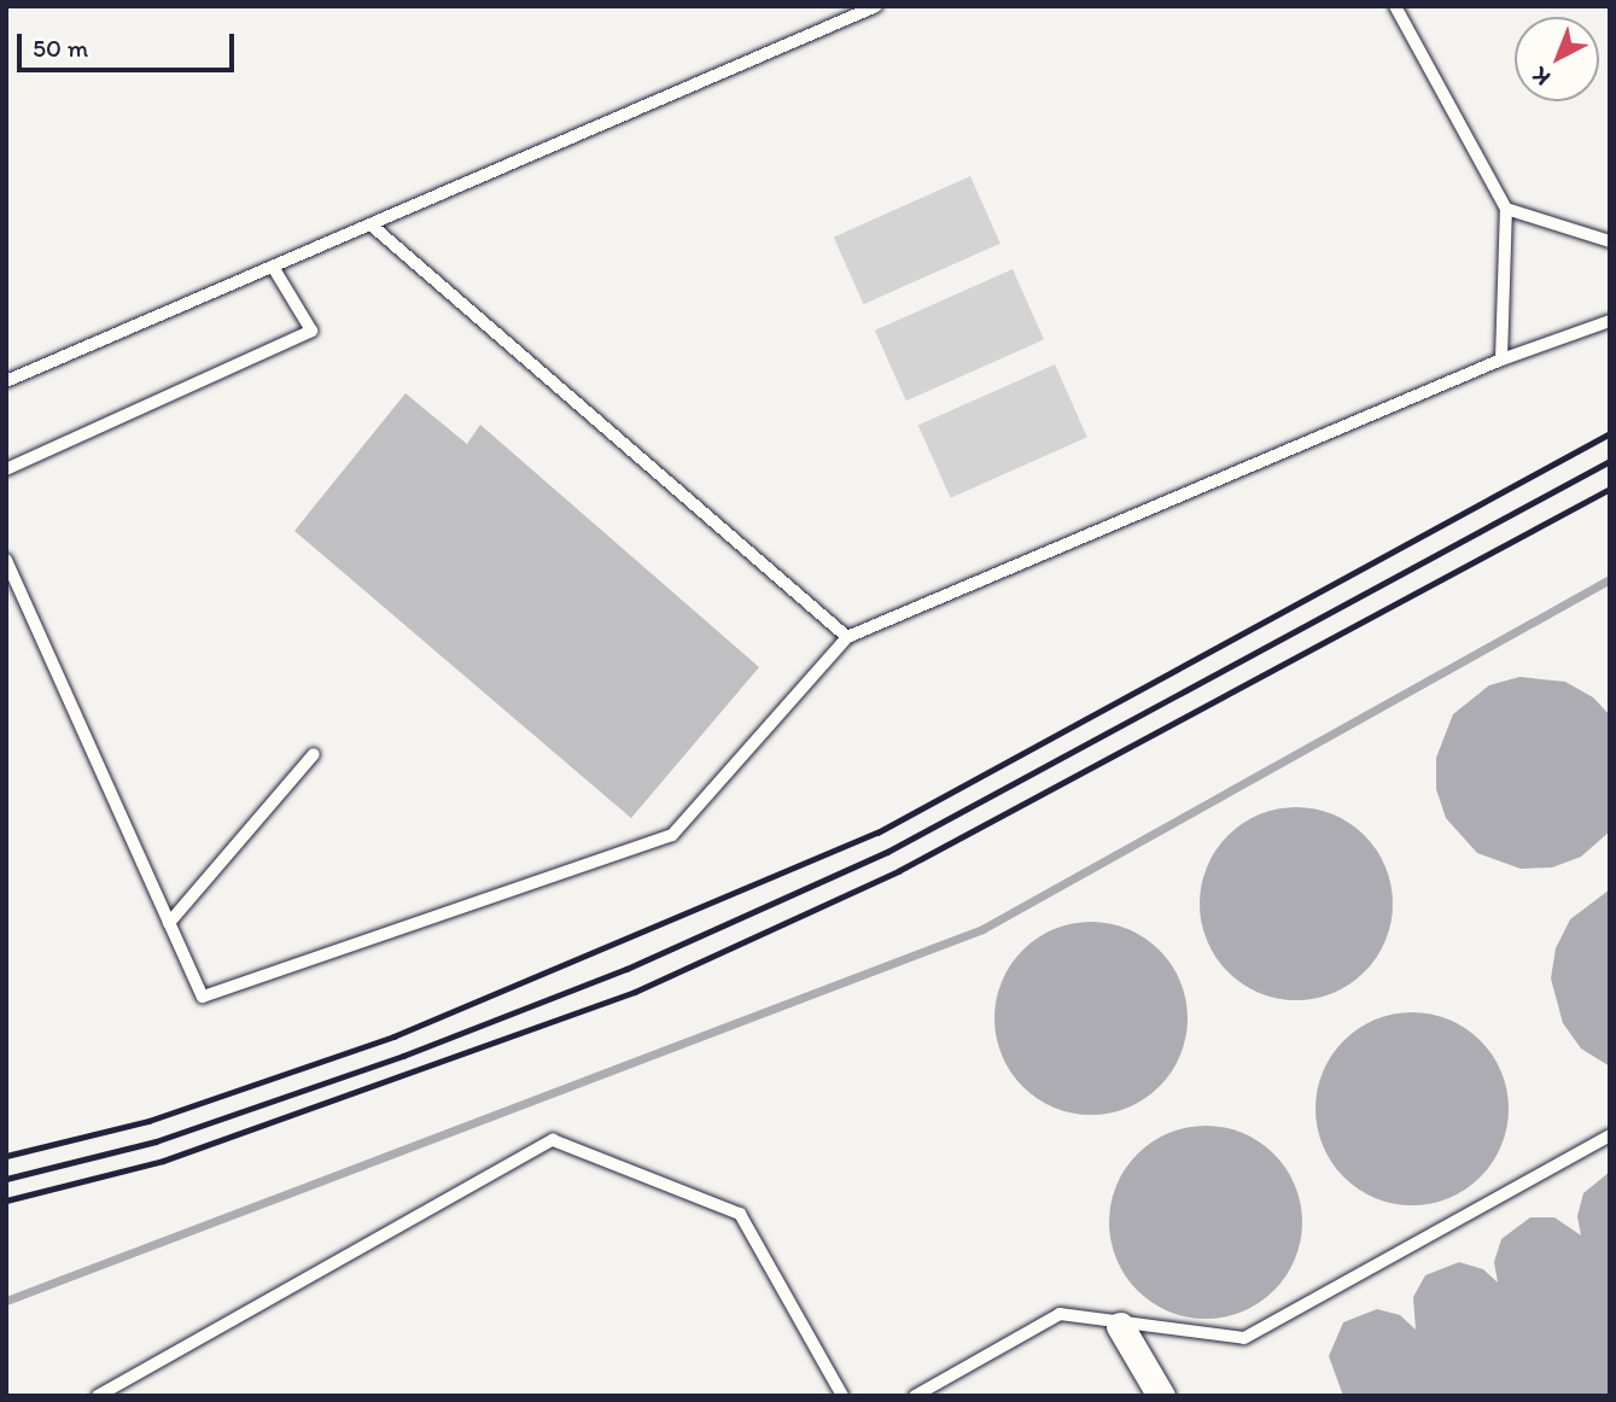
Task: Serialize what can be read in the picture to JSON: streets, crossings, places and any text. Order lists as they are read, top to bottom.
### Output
{
  "scale_bar": "50 m",
  "north": "bottom left"
}
